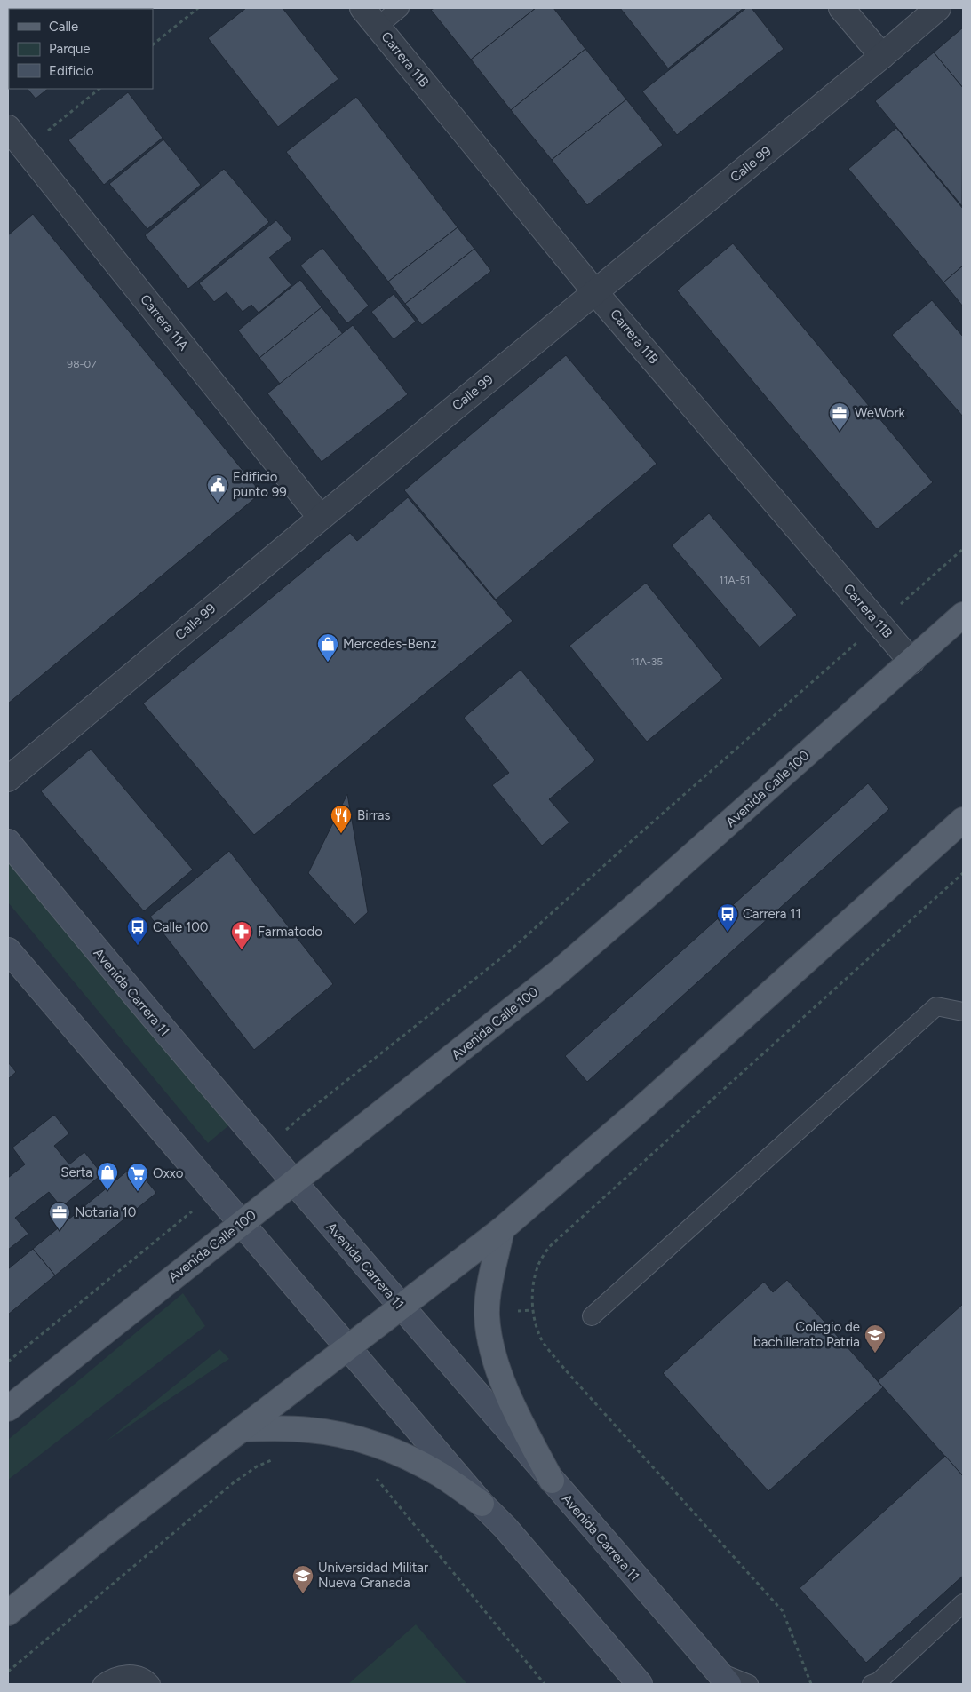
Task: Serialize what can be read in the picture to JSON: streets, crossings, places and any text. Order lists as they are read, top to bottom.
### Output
{
  "streets": {
    "main road": ["Avenida Calle 100", "Avenida Carrera 11"],
    "street": ["Carrera 11B", "Calle 99", "Carrera 11A"]
  },
  "crossings": [
    ["Carrera 11B", "Calle 99"],
    ["Carrera 11B", "Avenida Calle 100"],
    ["Calle 99", "Carrera 11A"],
    ["Avenida Calle 100", "Avenida Carrera 11"]
  ],
  "places": {
    "office": ["WeWork", "Notaria 10"],
    "public building": ["Edificio punto 99"],
    "shop": ["Mercedes-Benz", "Serta"],
    "restaurant": ["Birras"],
    "bus stop": ["Carrera 11", "Calle 100"],
    "pharmacy": ["Farmatodo"],
    "supermarket": ["Oxxo"],
    "school or university": ["Colegio de bachillerato Patria", "Universidad Militar Nueva Granada"]
  },
  "house_numbers": ["98-07", "11A-51", "11A-35"],
  "legend": ["Calle", "Parque", "Edificio"]
}
